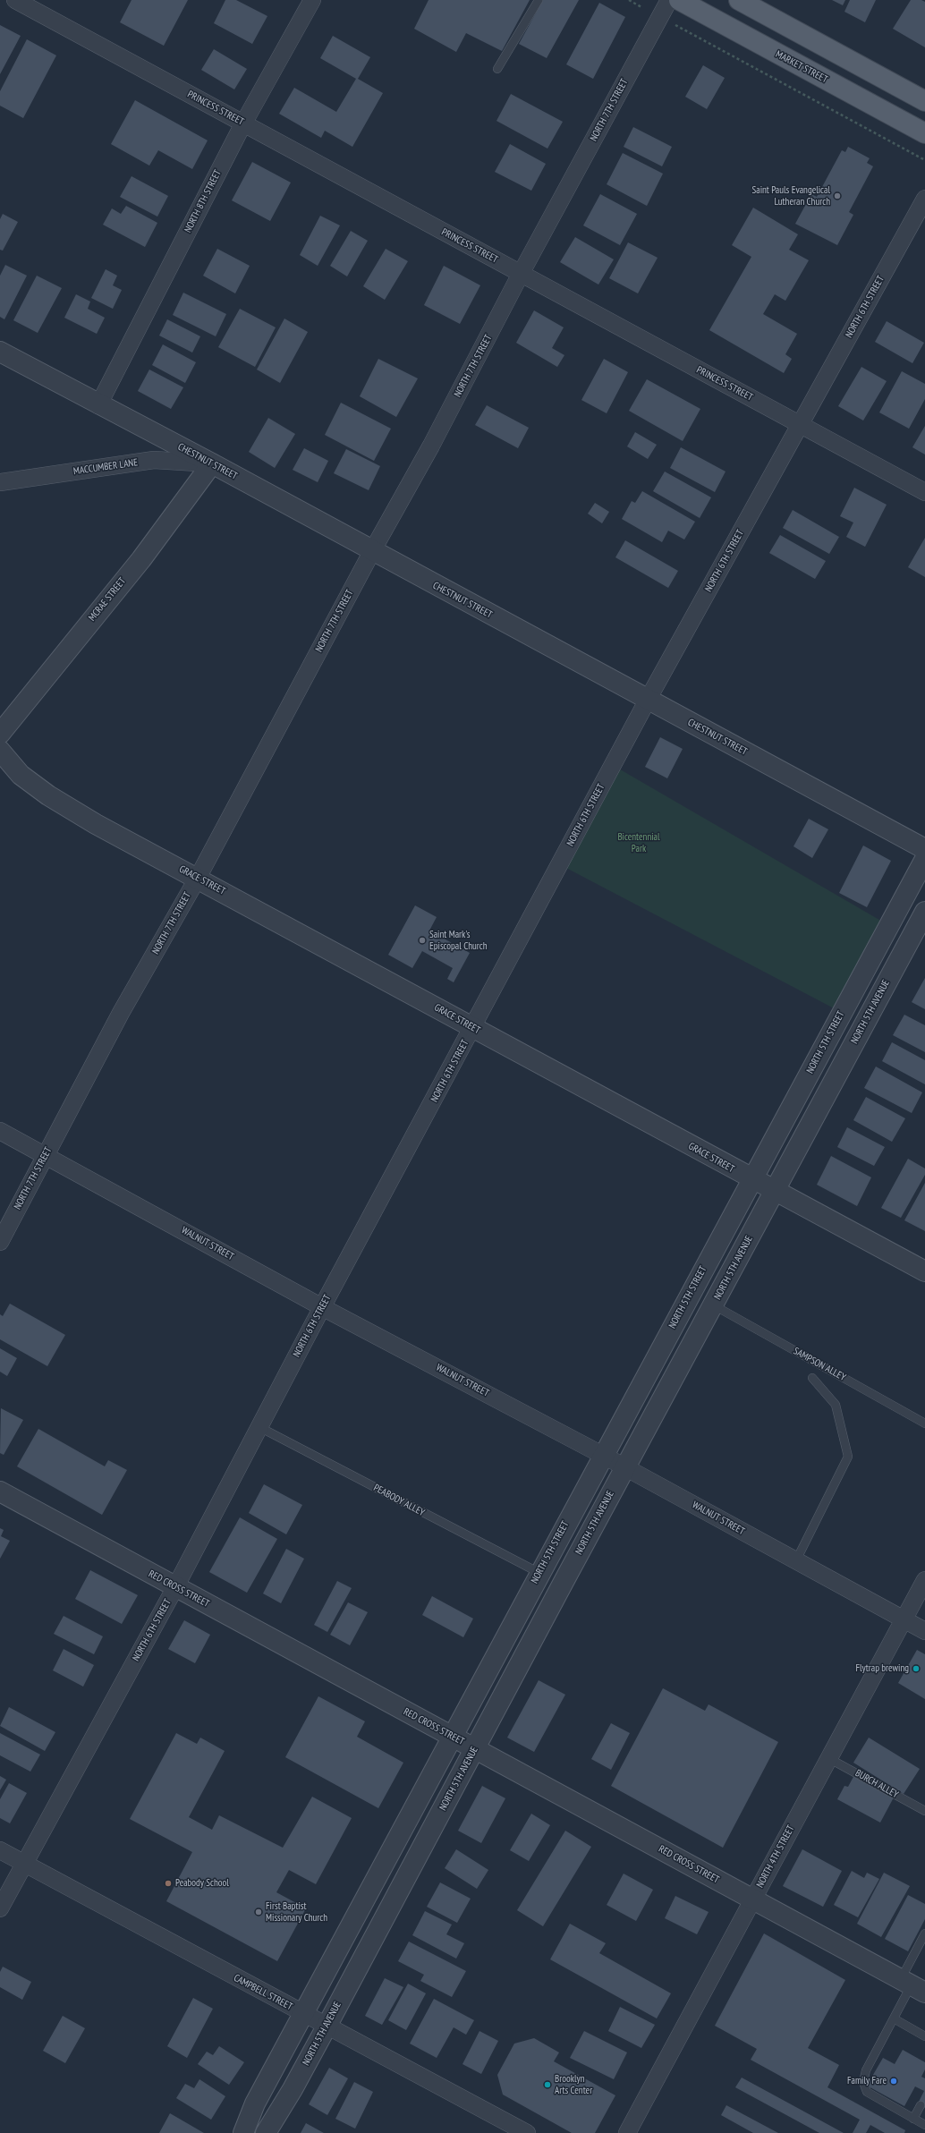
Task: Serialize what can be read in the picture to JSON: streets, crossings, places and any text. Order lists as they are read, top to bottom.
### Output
{
  "streets": {
    "main road": ["MARKET STREET"],
    "street": [
      "PRINCESS STREET",
      "NORTH 7TH STREET",
      "NORTH 8TH STREET",
      "NORTH 6TH STREET",
      "CHESTNUT STREET",
      "MACCUMBER LANE",
      "MCRAE STREET",
      "GRACE STREET",
      "NORTH 5TH AVENUE",
      "NORTH 5TH STREET",
      "WALNUT STREET",
      "RED CROSS STREET",
      "NORTH 4TH STREET",
      "CAMPBELL STREET"
    ],
    "lane": ["SAMPSON ALLEY", "PEABODY ALLEY", "BURCH ALLEY"]
  },
  "crossings": [
    ["PRINCESS STREET", "NORTH 7TH STREET"],
    ["PRINCESS STREET", "NORTH 8TH STREET"],
    ["PRINCESS STREET", "NORTH 6TH STREET"],
    ["NORTH 7TH STREET", "CHESTNUT STREET"],
    ["NORTH 7TH STREET", "GRACE STREET"],
    ["NORTH 7TH STREET", "WALNUT STREET"],
    ["NORTH 8TH STREET", "CHESTNUT STREET"],
    ["NORTH 6TH STREET", "CHESTNUT STREET"],
    ["NORTH 6TH STREET", "GRACE STREET"],
    ["NORTH 6TH STREET", "WALNUT STREET"],
    ["NORTH 6TH STREET", "PEABODY ALLEY"],
    ["NORTH 6TH STREET", "RED CROSS STREET"],
    ["NORTH 6TH STREET", "CAMPBELL STREET"],
    ["CHESTNUT STREET", "MACCUMBER LANE"],
    ["CHESTNUT STREET", "MCRAE STREET"],
    ["MACCUMBER LANE", "MCRAE STREET"],
    ["GRACE STREET", "NORTH 5TH AVENUE"],
    ["GRACE STREET", "NORTH 5TH STREET"],
    ["NORTH 5TH AVENUE", "WALNUT STREET"],
    ["NORTH 5TH AVENUE", "SAMPSON ALLEY"],
    ["NORTH 5TH AVENUE", "RED CROSS STREET"],
    ["NORTH 5TH AVENUE", "CAMPBELL STREET"],
    ["NORTH 5TH STREET", "WALNUT STREET"],
    ["NORTH 5TH STREET", "PEABODY ALLEY"],
    ["NORTH 5TH STREET", "RED CROSS STREET"],
    ["WALNUT STREET", "NORTH 4TH STREET"],
    ["RED CROSS STREET", "NORTH 4TH STREET"],
    ["BURCH ALLEY", "NORTH 4TH STREET"]
  ],
  "parks": ["Bicentennial Park"],
  "places": [
    "Saint Pauls Evangelical Lutheran Church",
    "Saint Mark's Episcopal Church",
    "Flytrap brewing",
    "Peabody School",
    "First Baptist Missionary Church",
    "Family Fare",
    "Brooklyn Arts Center"
  ]
}
